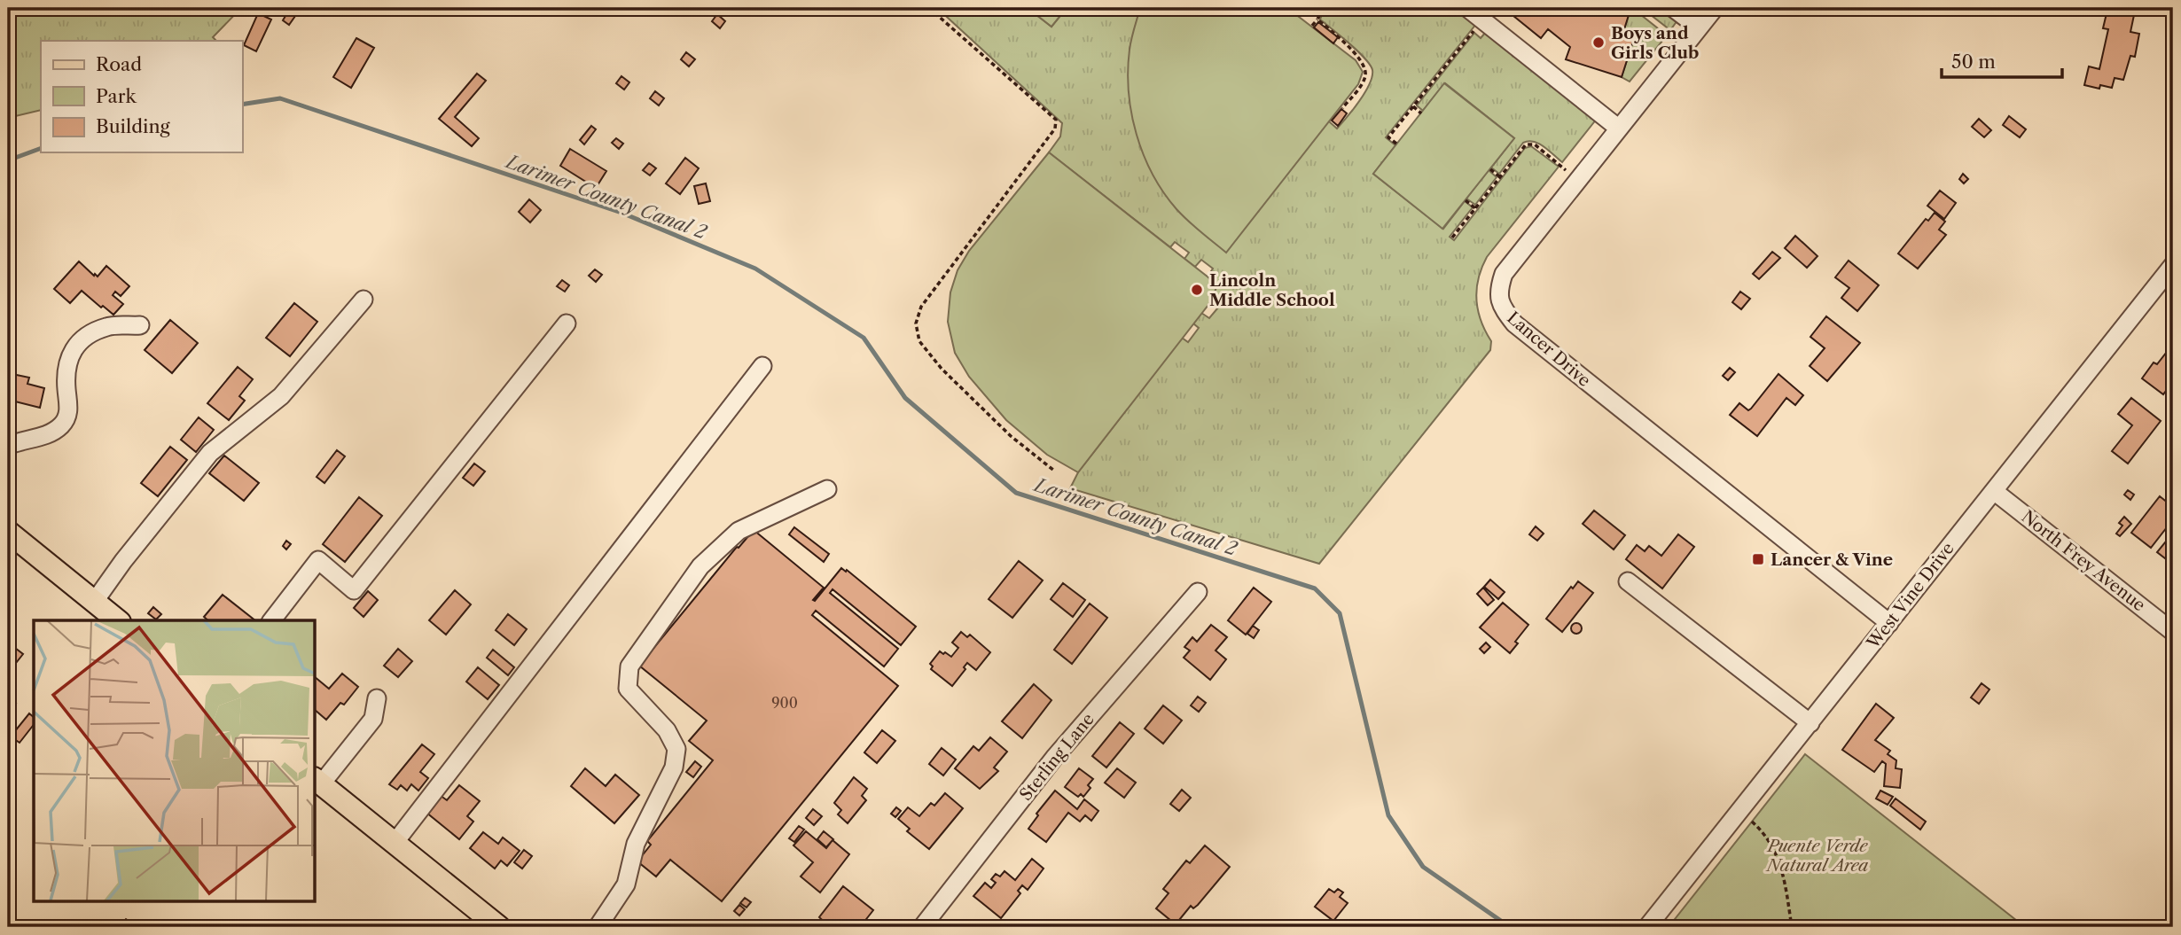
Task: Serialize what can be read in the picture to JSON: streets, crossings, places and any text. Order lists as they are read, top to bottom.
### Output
{
  "streets": {
    "street": [
      "Lancer Drive",
      "North Frey Avenue",
      "West Vine Drive",
      "Sterling Lane"
    ]
  },
  "crossings": [
    ["Lancer Drive", "West Vine Drive"],
    ["North Frey Avenue", "West Vine Drive"]
  ],
  "water": ["Larimer County Canal 2"],
  "parks": ["Puente Verde Natural Area"],
  "places": {
    "other": ["Boys and Girls Club", "Lincoln Middle School"],
    "transit": ["Lancer & Vine"]
  },
  "house_numbers": ["900"],
  "legend": ["Road", "Park", "Building"],
  "scale_bar": "50 m"
}
